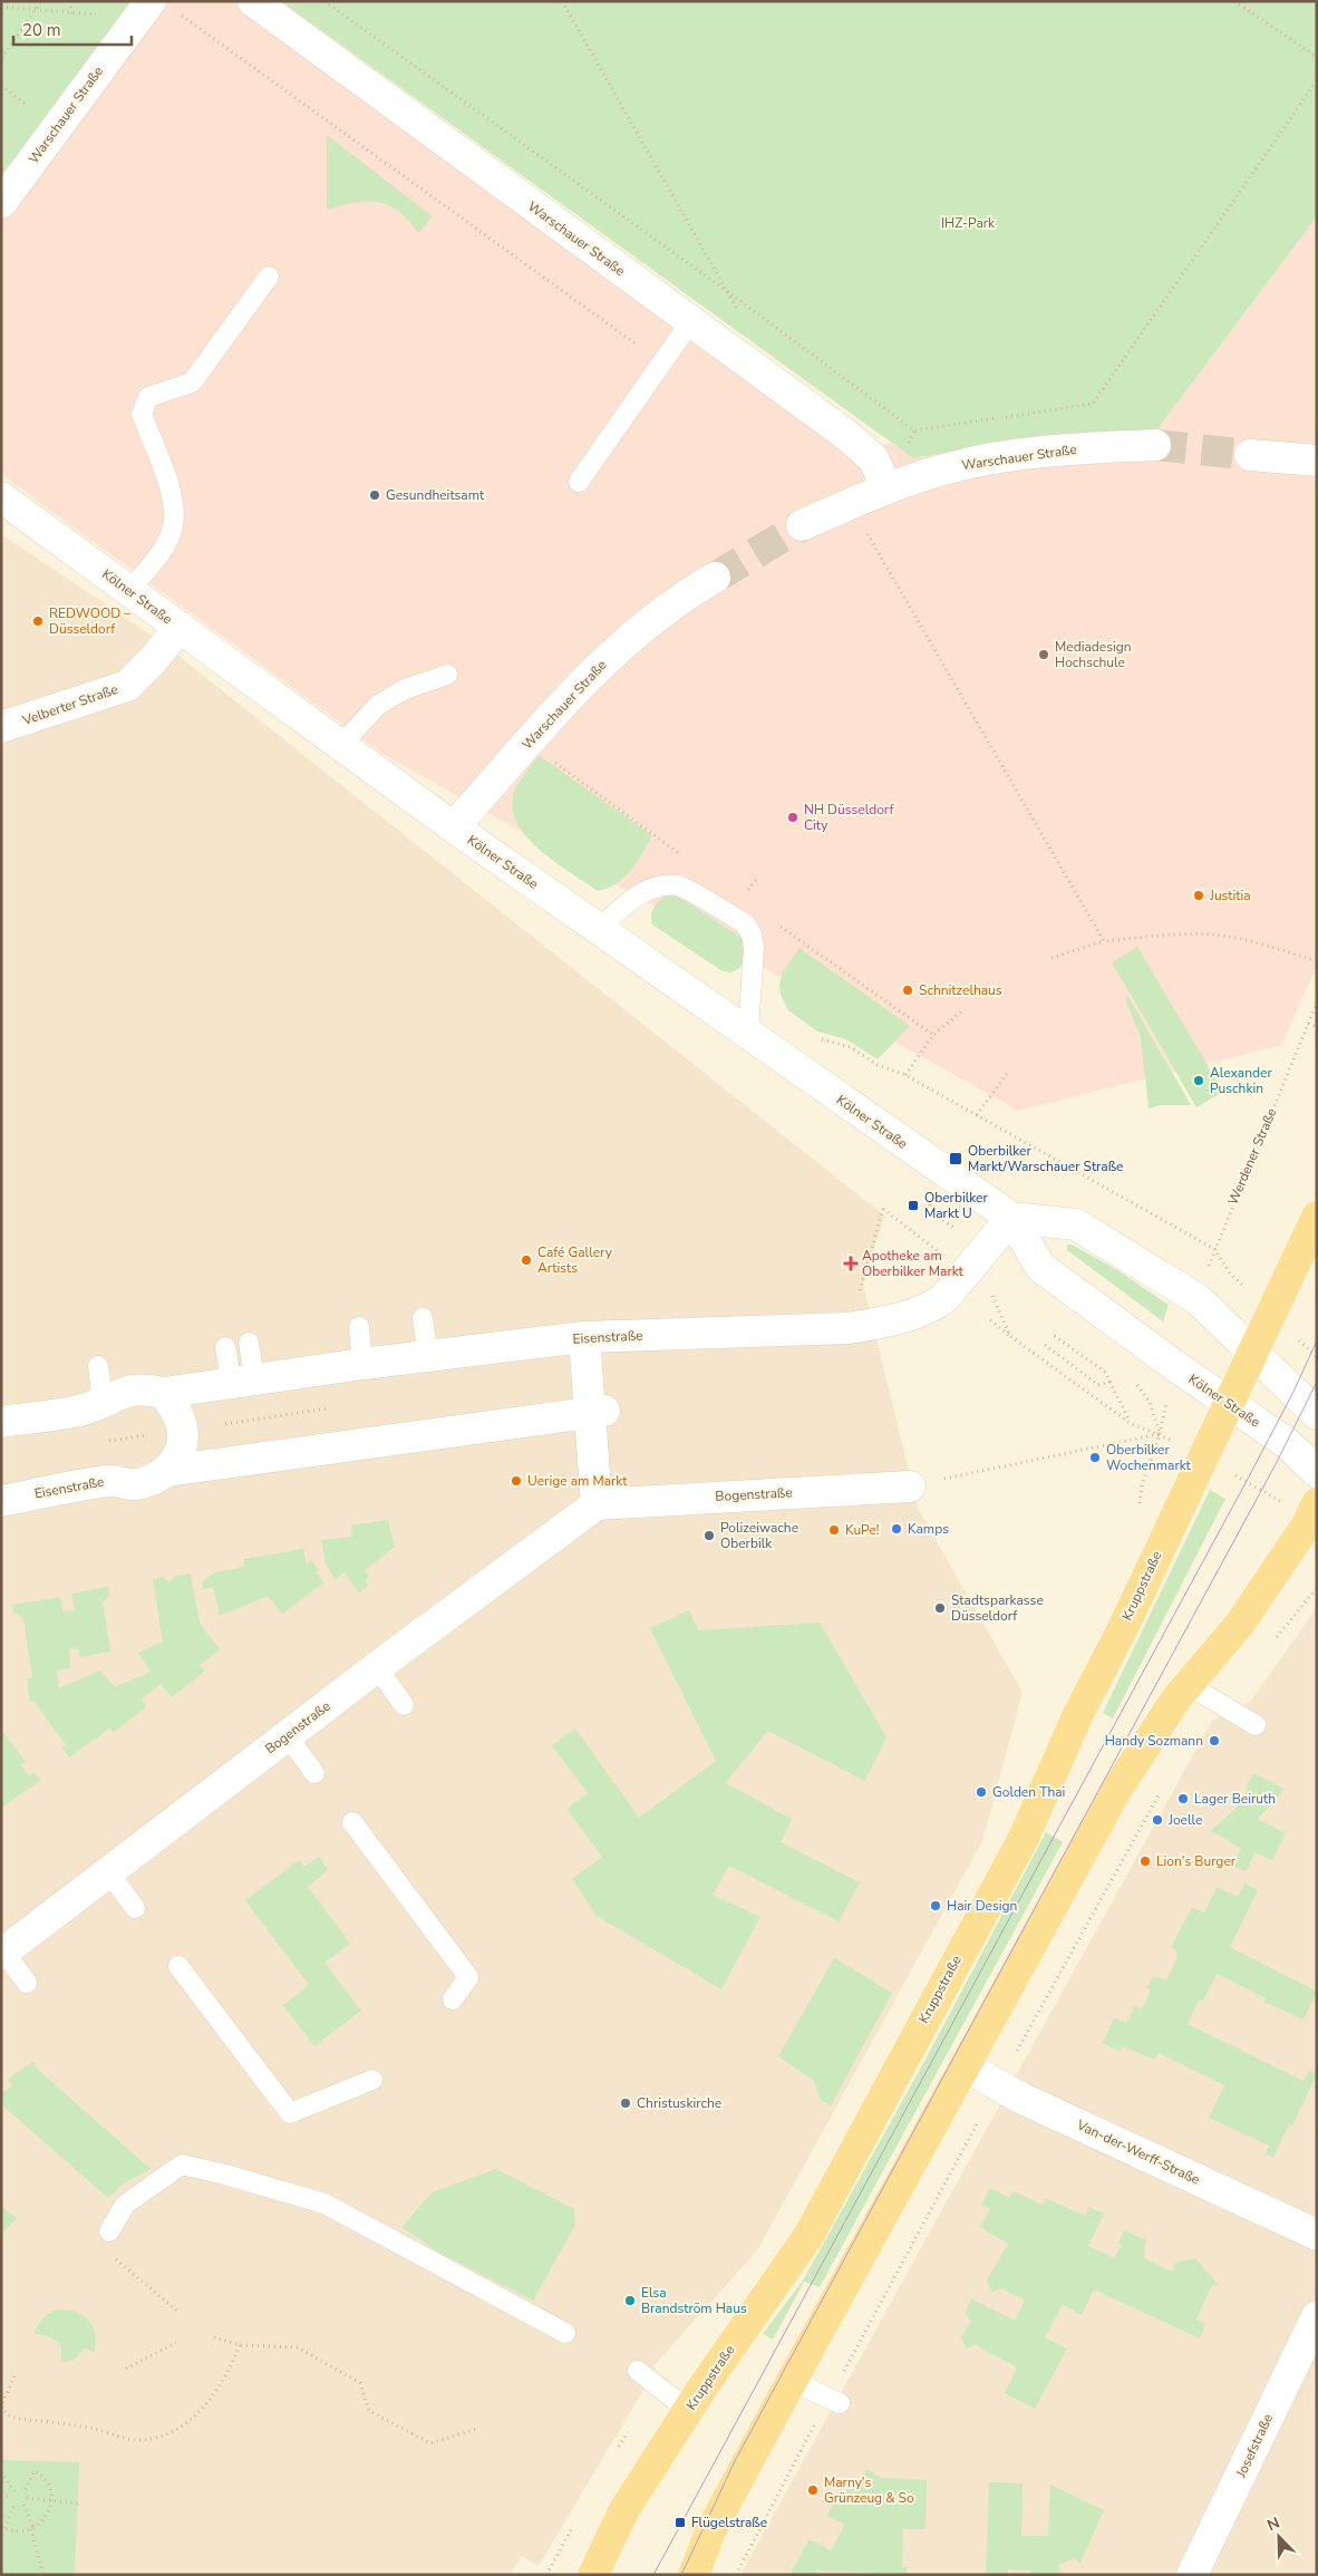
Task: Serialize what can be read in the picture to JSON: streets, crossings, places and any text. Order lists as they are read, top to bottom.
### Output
{
  "streets": {
    "main road": ["Kruppstraße"],
    "street": [
      "Warschauer Straße",
      "Kölner Straße",
      "Velberter Straße",
      "Eisenstraße",
      "Bogenstraße",
      "Van-der-Werff-Straße",
      "Josefstraße"
    ],
    "path": ["Werdener Straße"]
  },
  "crossings": [
    ["Warschauer Straße", "Kölner Straße"],
    ["Kölner Straße", "Velberter Straße"],
    ["Kölner Straße", "Eisenstraße"],
    ["Kölner Straße", "Kruppstraße"]
  ],
  "parks": ["IHZ-Park"],
  "places": {
    "other": [
      "Gesundheitsamt",
      "REDWOOD – Düsseldorf",
      "Mediadesign Hochschule",
      "NH Düsseldorf City",
      "Justitia",
      "Schnitzelhaus",
      "Alexander Puschkin",
      "Café Gallery Artists",
      "Oberbilker Wochenmarkt",
      "Uerige am Markt",
      "Kamps",
      "KuPe!",
      "Polizeiwache Oberbilk",
      "Stadtsparkasse Düsseldorf",
      "Handy Sozmann",
      "Golden Thai",
      "Lager Beiruth",
      "Joelle",
      "Lion's Burger",
      "Hair Design",
      "Christuskirche",
      "Elsa Brandström Haus",
      "Marny's Grünzeug & So"
    ],
    "transit": ["Oberbilker Markt/Warschauer Straße", "Oberbilker Markt U", "Flügelstraße"],
    "health": ["Apotheke am Oberbilker Markt"]
  },
  "scale_bar": "20 m",
  "north": "top left"
}
